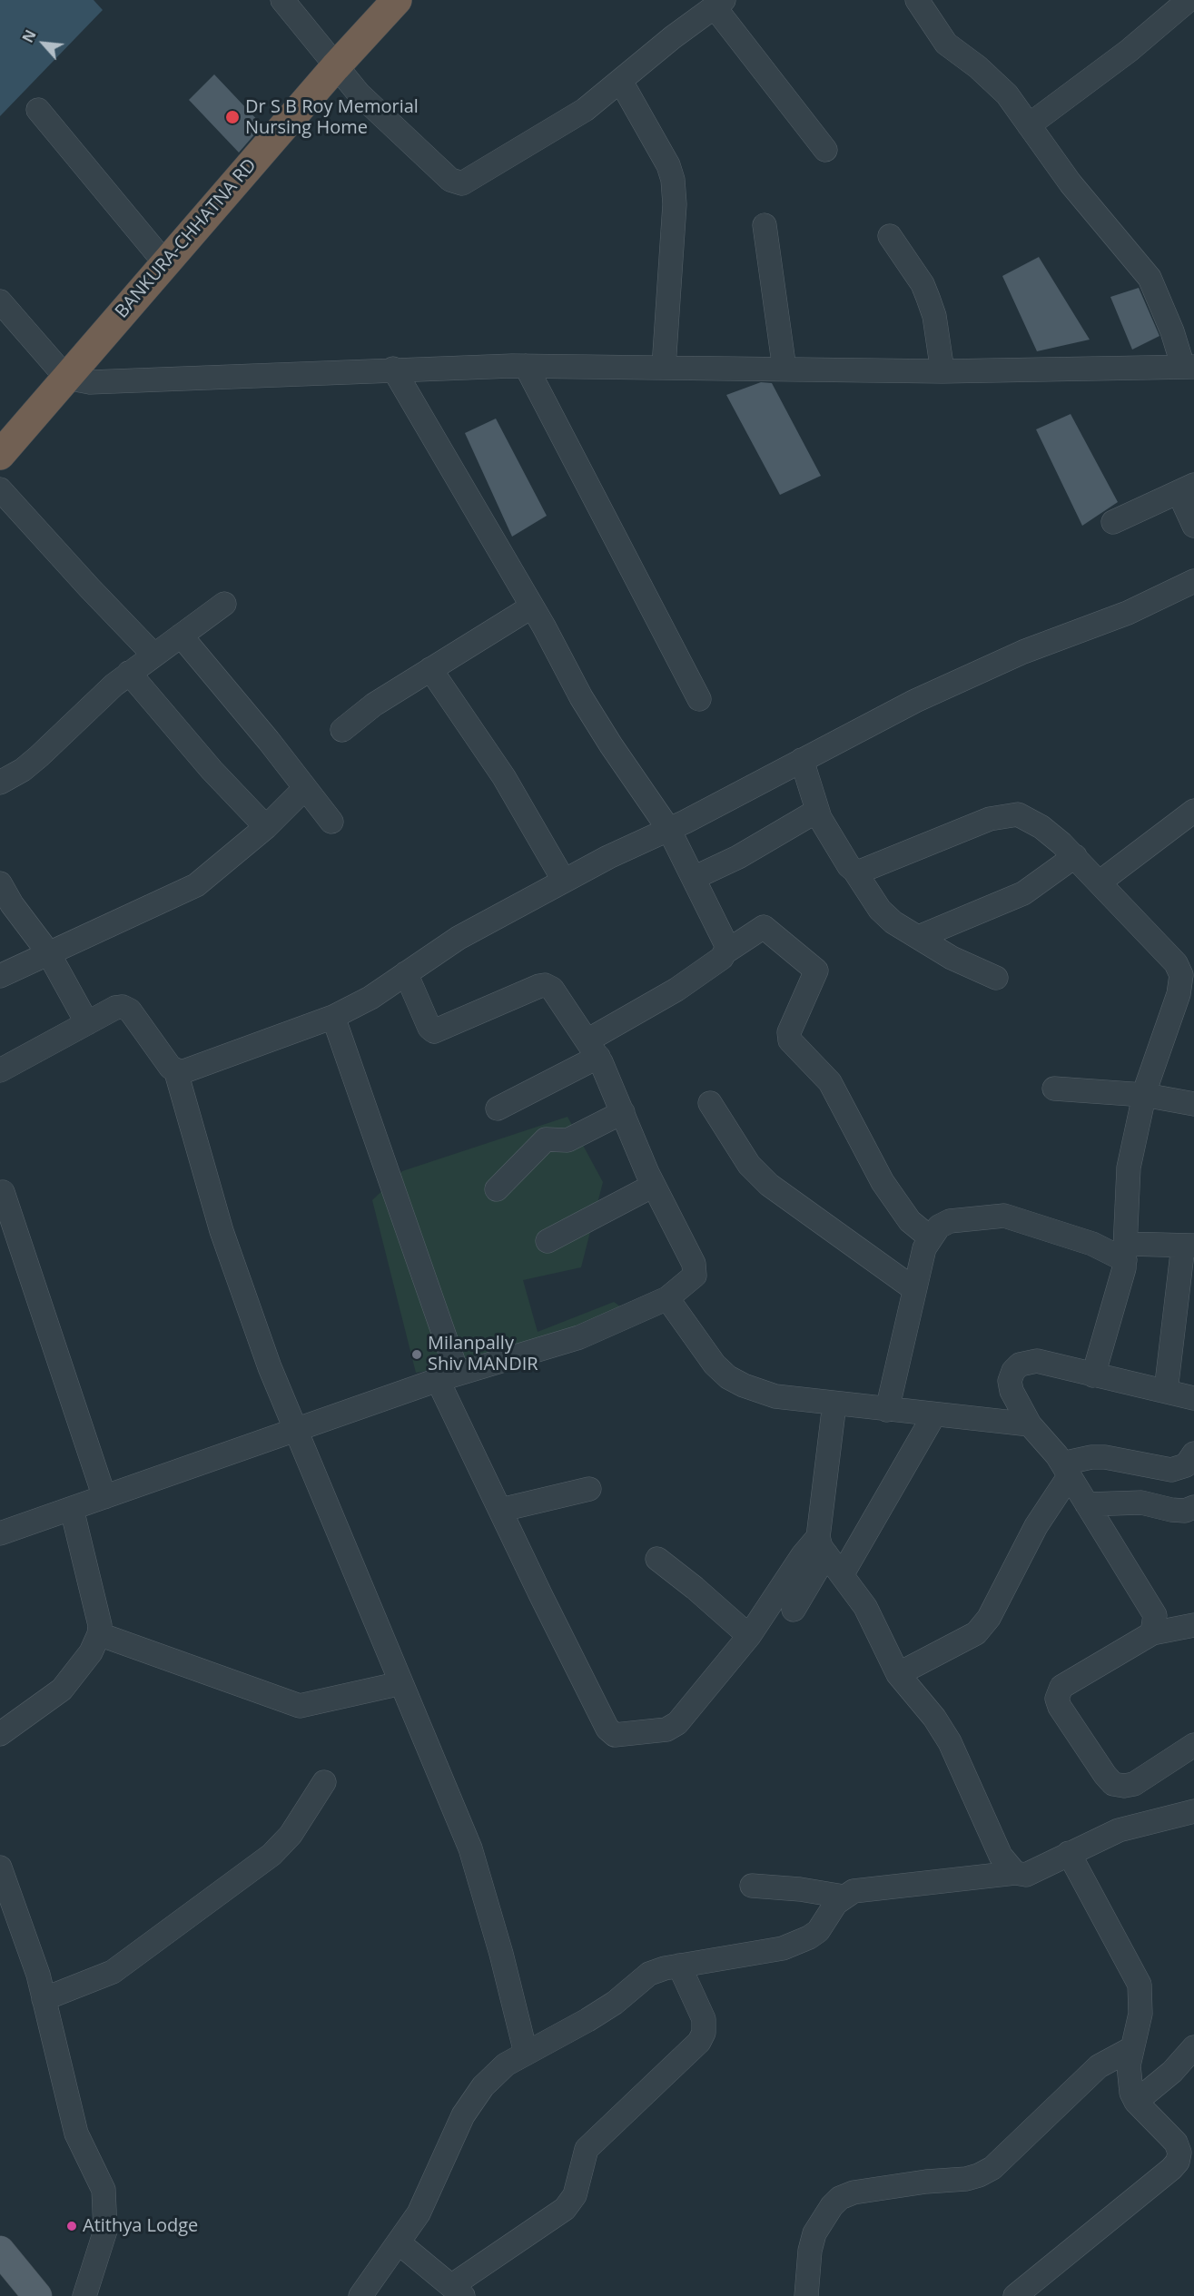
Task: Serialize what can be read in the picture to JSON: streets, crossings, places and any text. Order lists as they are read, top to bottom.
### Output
{
  "streets": {
    "highway": ["BANKURA-CHHATNA RD"]
  },
  "places": ["Dr S B Roy Memorial Nursing Home", "Milanpally Shiv MANDIR", "Atithya Lodge"],
  "north": "top left"
}
